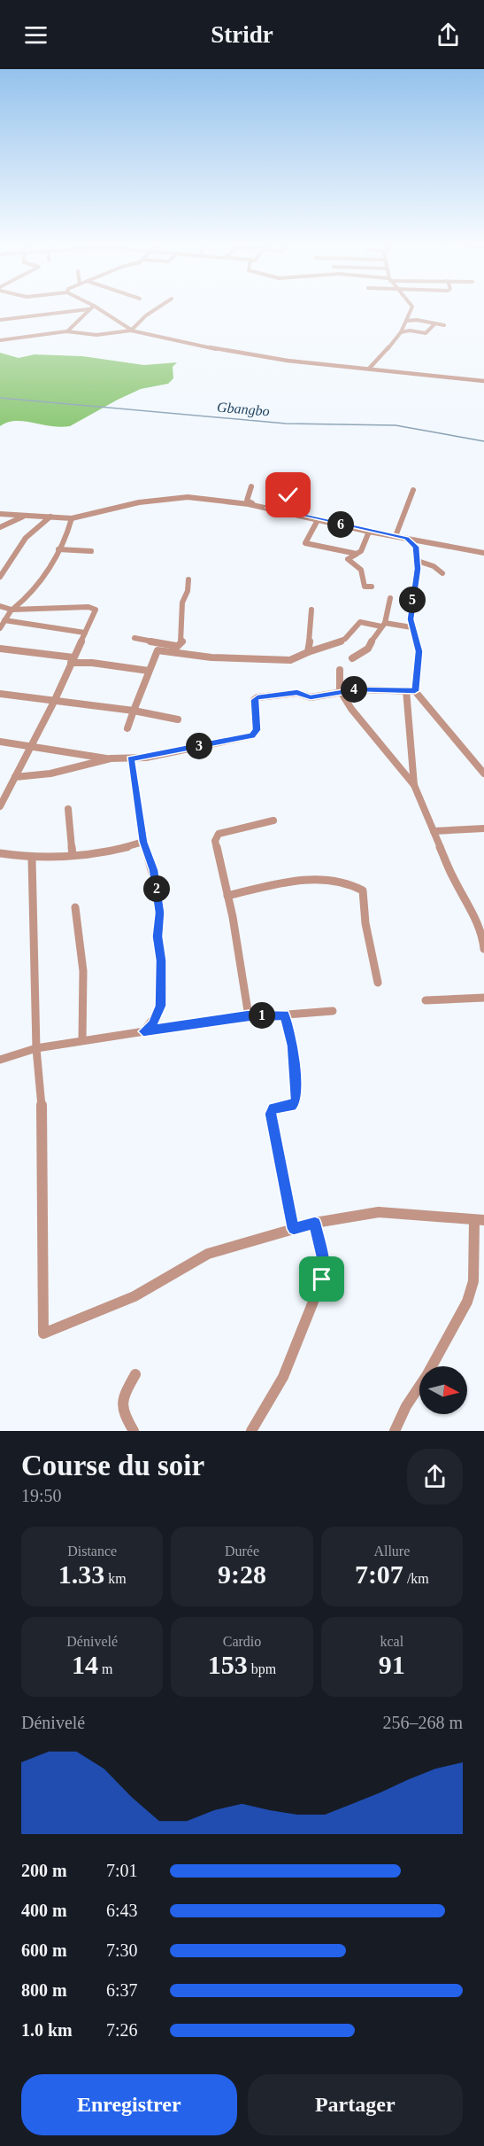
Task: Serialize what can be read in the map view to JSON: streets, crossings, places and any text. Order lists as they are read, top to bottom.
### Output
{
  "water": ["Gbangbo"],
  "north": "right",
  "page": {
    "header": "Stridr",
    "pins": [
      "6",
      "5",
      "4",
      "3",
      "2",
      "1"
    ],
    "heading": ["Course du soir", "19:50"],
    "stats": [
      ["Distance", "1.33 km"],
      ["Durée", "9:28"],
      ["Allure", "7:07 /km"],
      ["Dénivelé", "14 m"],
      ["Cardio", "153 bpm"],
      ["kcal", "91"]
    ],
    "chart": ["Dénivelé", "256–268 m"],
    "list": [
      {
        "name": "200 m",
        "note": "7:01"
      },
      {
        "name": "400 m",
        "note": "6:43"
      },
      {
        "name": "600 m",
        "note": "7:30"
      },
      {
        "name": "800 m",
        "note": "6:37"
      },
      {
        "name": "1.0 km",
        "note": "7:26"
      }
    ],
    "buttons": ["Enregistrer", "Partager"]
  }
}
